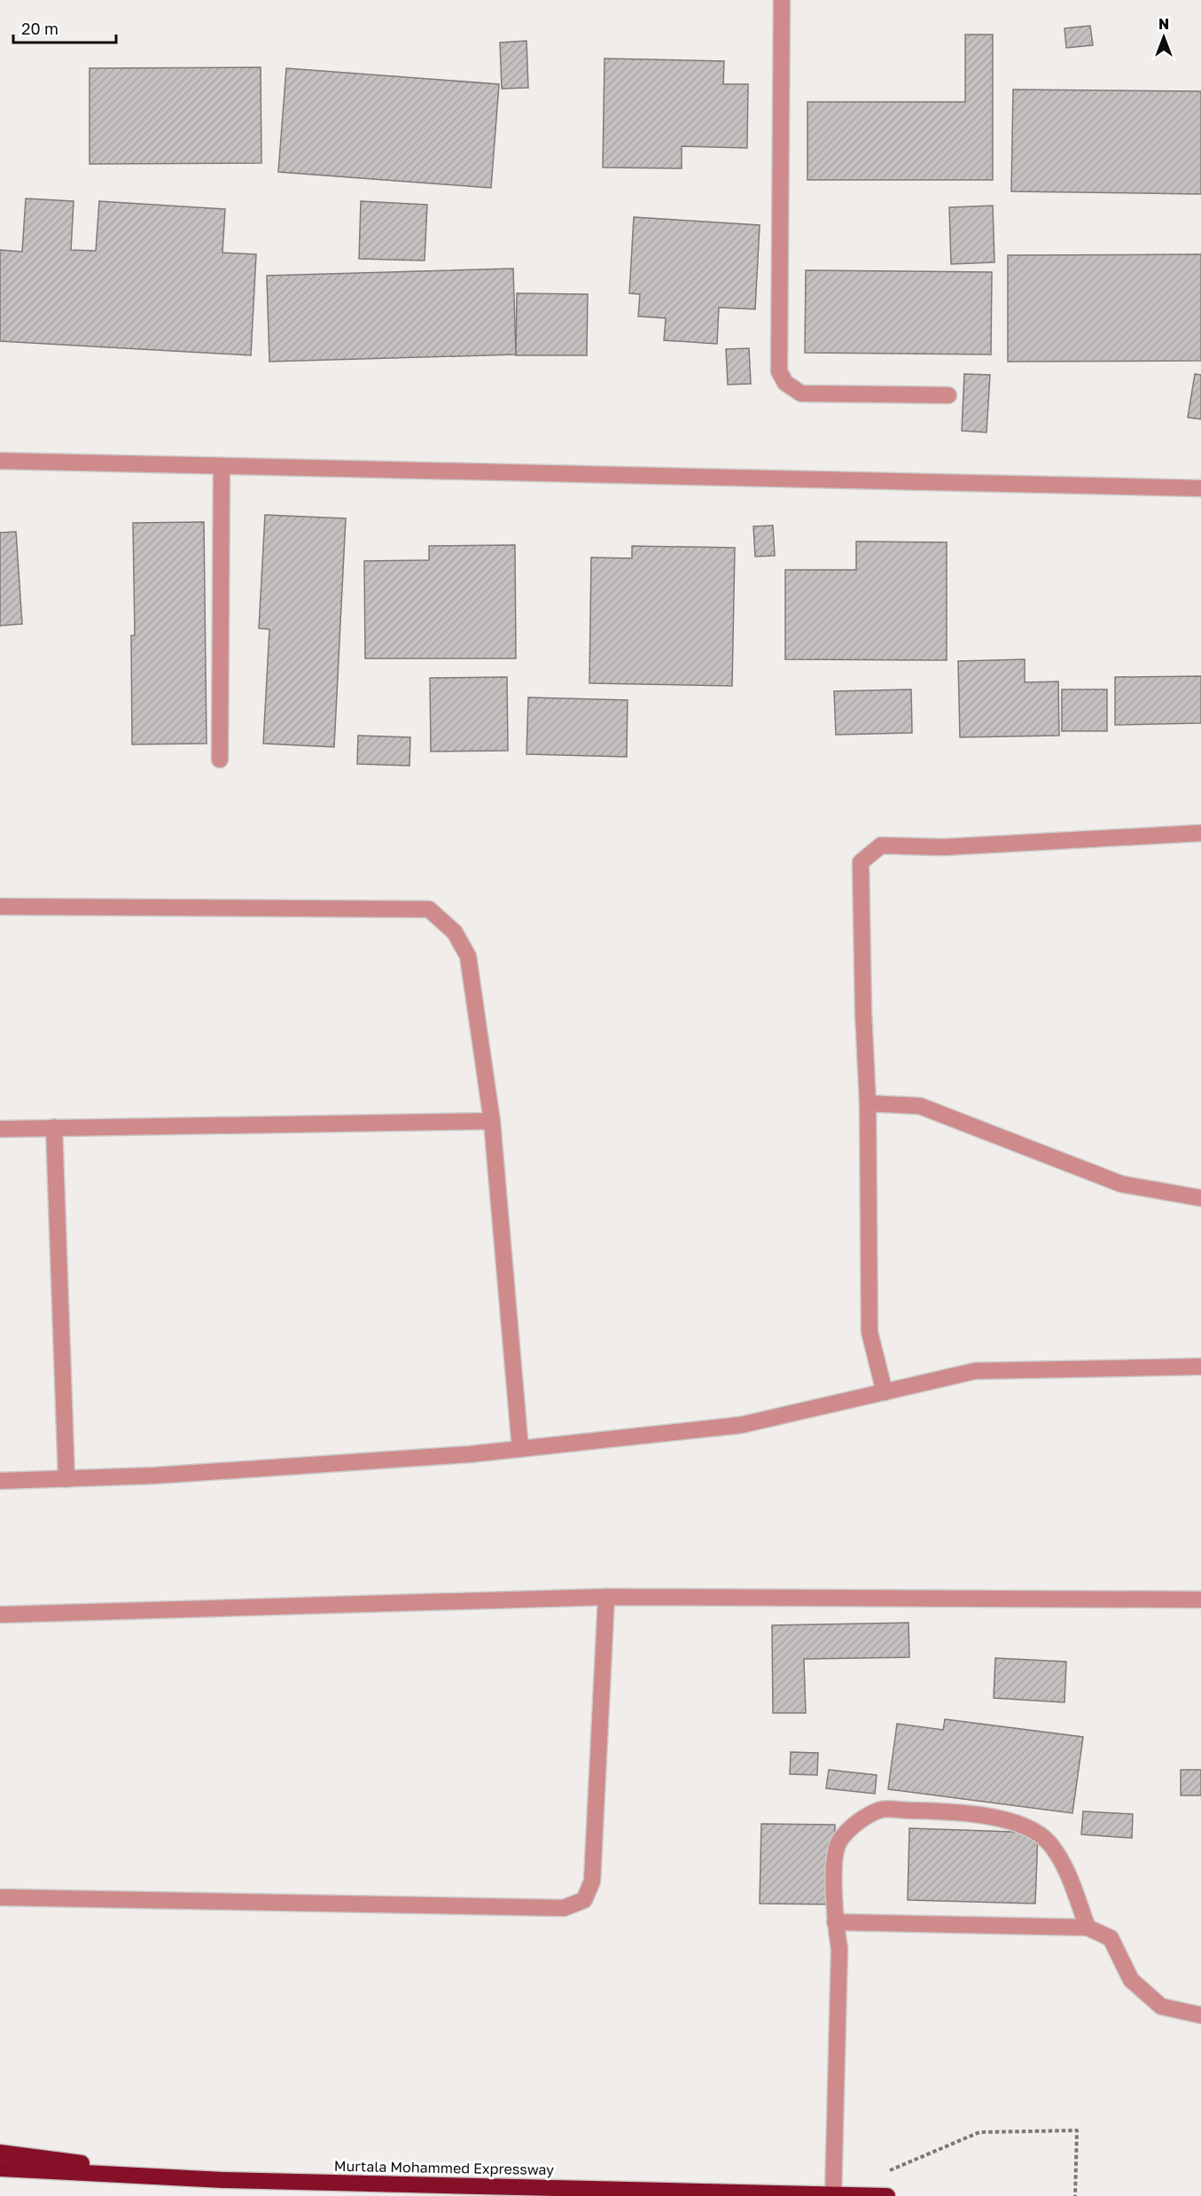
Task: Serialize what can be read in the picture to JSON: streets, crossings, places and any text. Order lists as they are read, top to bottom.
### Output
{
  "streets": {
    "highway": ["Murtala Mohammed Expressway"]
  },
  "scale_bar": "20 m",
  "north": "top"
}
